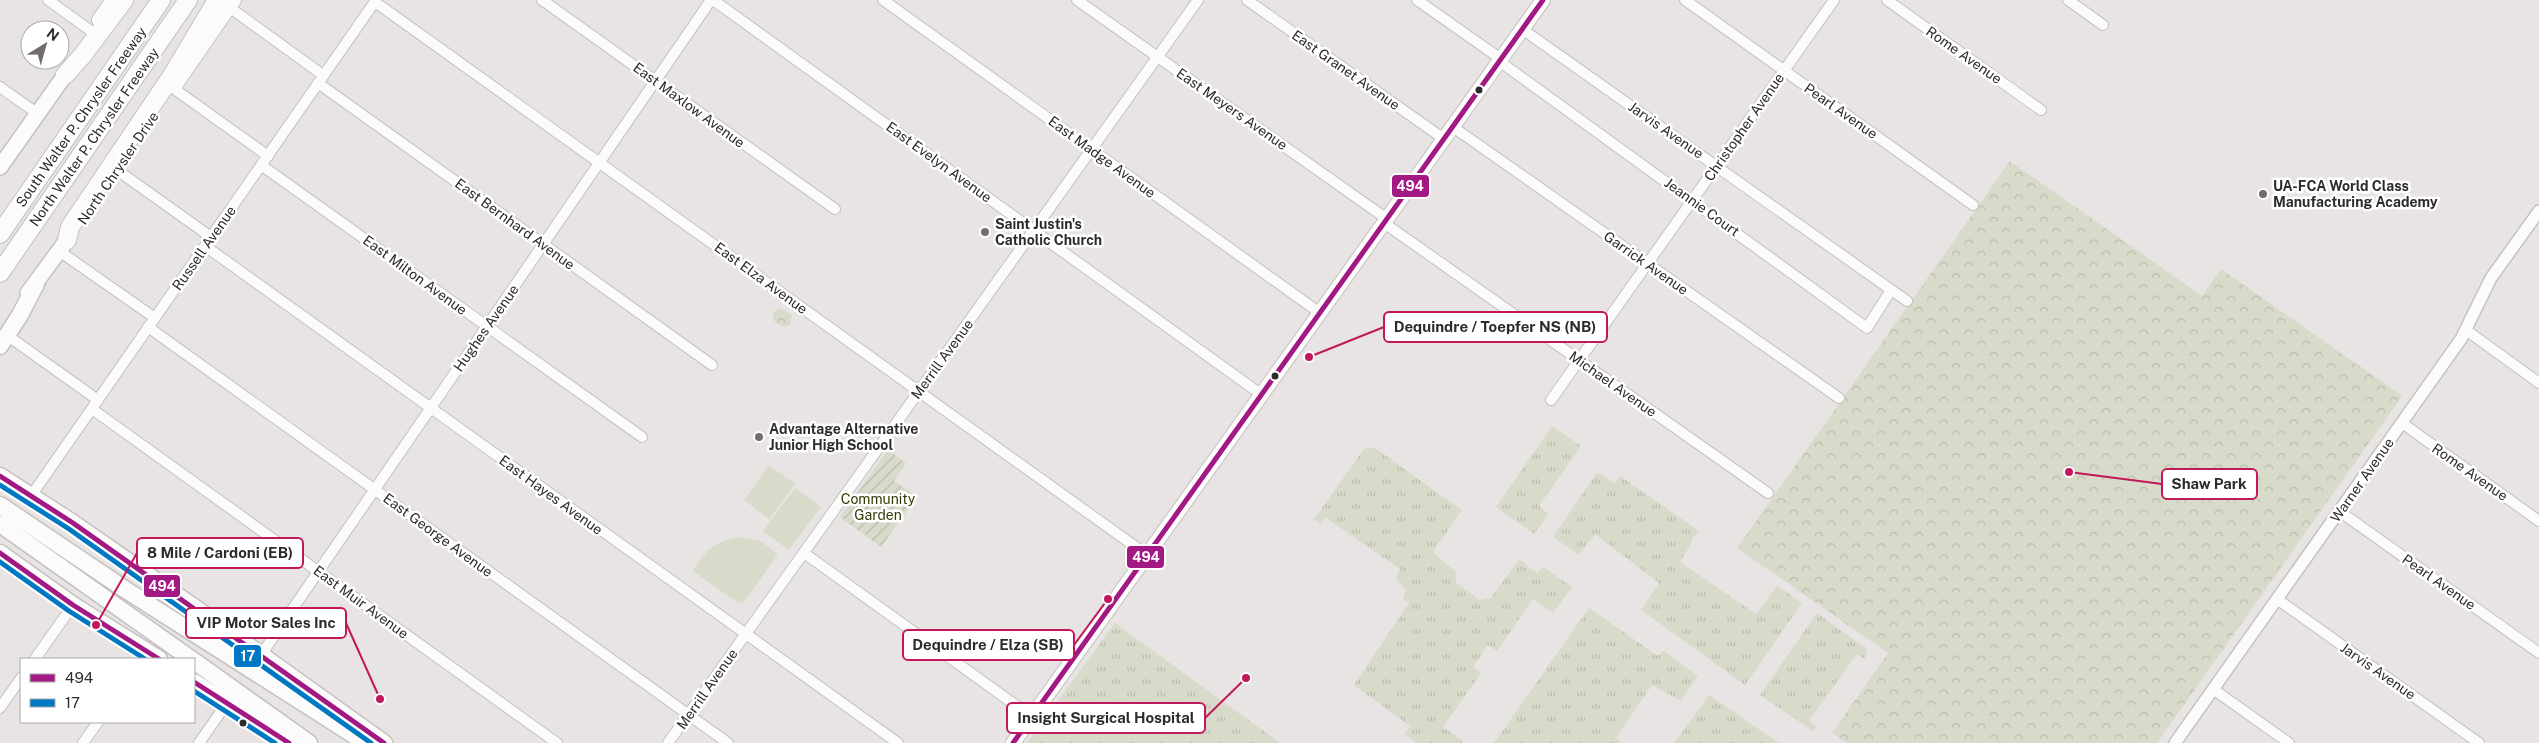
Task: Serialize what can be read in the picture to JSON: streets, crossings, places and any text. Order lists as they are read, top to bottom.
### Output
{
  "streets": {
    "highway": ["South Walter P. Chrysler Freeway", "North Walter P. Chrysler Freeway"],
    "main road": ["North Chrysler Drive"],
    "street": [
      "Rome Avenue",
      "East Granet Avenue",
      "East Maxlow Avenue",
      "East Meyers Avenue",
      "Pearl Avenue",
      "Christopher Avenue",
      "Jarvis Avenue",
      "East Madge Avenue",
      "East Evelyn Avenue",
      "Jeannie Court",
      "East Bernhard Avenue",
      "Russell Avenue",
      "Garrick Avenue",
      "East Milton Avenue",
      "East Elza Avenue",
      "Hughes Avenue",
      "Merrill Avenue",
      "Michael Avenue",
      "Warner Avenue",
      "East Hayes Avenue",
      "East George Avenue",
      "East Muir Avenue"
    ]
  },
  "crossings": [
    ["Rome Avenue", "Warner Avenue"],
    ["East Maxlow Avenue", "Hughes Avenue"],
    ["East Meyers Avenue", "Merrill Avenue"],
    ["East Meyers Avenue", "Michael Avenue"],
    ["Pearl Avenue", "Christopher Avenue"],
    ["Pearl Avenue", "Warner Avenue"],
    ["Christopher Avenue", "Jarvis Avenue"],
    ["Christopher Avenue", "Jeannie Court"],
    ["Christopher Avenue", "Garrick Avenue"],
    ["Christopher Avenue", "Michael Avenue"],
    ["Jarvis Avenue", "Jeannie Court"],
    ["Jarvis Avenue", "Warner Avenue"],
    ["East Madge Avenue", "Merrill Avenue"],
    ["East Evelyn Avenue", "Hughes Avenue"],
    ["East Evelyn Avenue", "Merrill Avenue"],
    ["North Chrysler Drive", "East Bernhard Avenue"],
    ["North Chrysler Drive", "East Milton Avenue"],
    ["North Chrysler Drive", "East Hayes Avenue"],
    ["East Bernhard Avenue", "Russell Avenue"],
    ["East Bernhard Avenue", "Hughes Avenue"],
    ["Russell Avenue", "East Milton Avenue"],
    ["Russell Avenue", "East Elza Avenue"],
    ["Russell Avenue", "East Hayes Avenue"],
    ["Russell Avenue", "East George Avenue"],
    ["Russell Avenue", "East Muir Avenue"],
    ["East Milton Avenue", "Hughes Avenue"],
    ["East Elza Avenue", "Hughes Avenue"],
    ["East Elza Avenue", "Merrill Avenue"],
    ["Hughes Avenue", "East Hayes Avenue"],
    ["Hughes Avenue", "East George Avenue"],
    ["Hughes Avenue", "East Muir Avenue"],
    ["Merrill Avenue", "East Hayes Avenue"],
    ["Merrill Avenue", "East George Avenue"]
  ],
  "parks": ["Community Garden"],
  "places": [
    "UA-FCA World Class Manufacturing Academy",
    "Saint Justin's Catholic Church",
    "Dequindre / Toepfer NS (NB)",
    "Advantage Alternative Junior High School",
    "Shaw Park",
    "Dequindre / Elza (SB)",
    "8 Mile / Cardoni (EB)",
    "Insight Surgical Hospital",
    "VIP Motor Sales Inc"
  ],
  "lines": ["transit line 494", "transit line 17"],
  "legend": ["494", "17"],
  "north": "top right"
}
